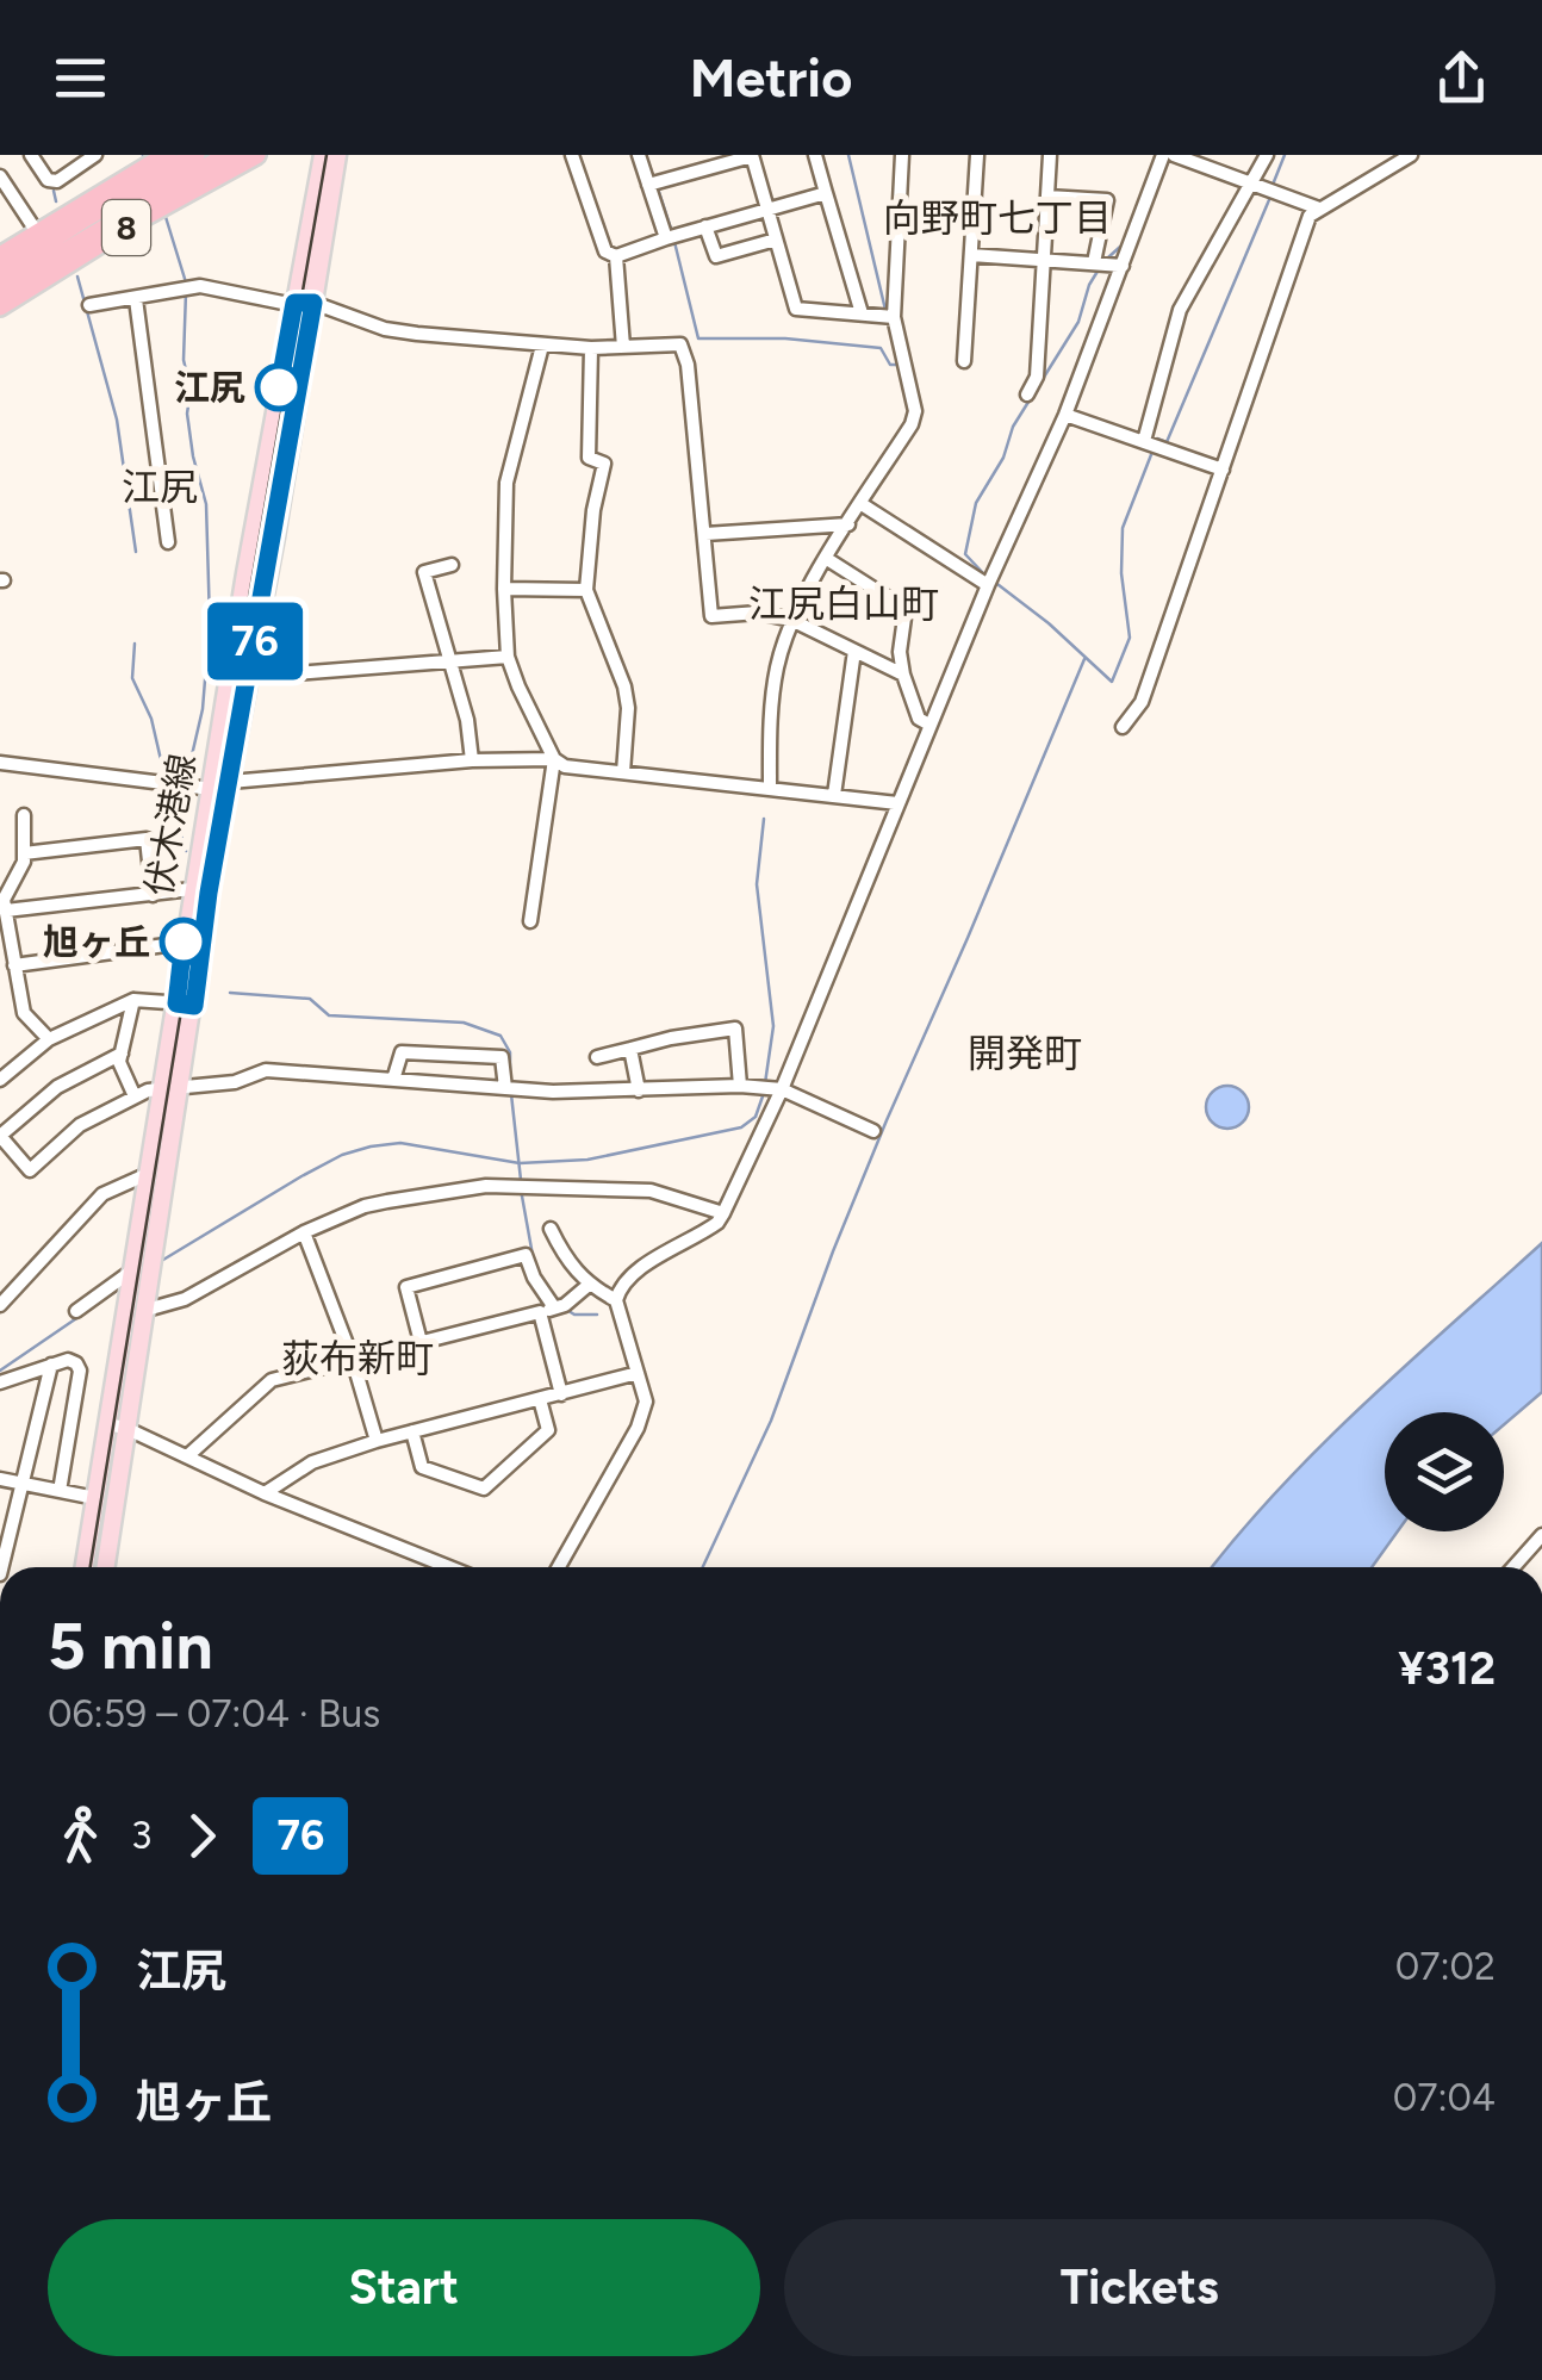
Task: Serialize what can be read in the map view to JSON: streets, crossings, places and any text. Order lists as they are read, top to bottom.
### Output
{
  "streets": {
    "highway": ["8"],
    "main road": ["伏木港線"]
  },
  "districts": [
    "向野町七丁目",
    "江尻",
    "江尻白山町",
    "開発町",
    "荻布新町"
  ],
  "places": ["江尻", "旭ヶ丘"],
  "lines": ["bus line 76"],
  "page": {
    "header": "Metrio",
    "on_map": "76",
    "heading": ["5 min", "06:59 – 07:04 · Bus", "¥312"],
    "legs": ["3", "76"],
    "list": [
      {
        "name": "江尻",
        "value": "07:02"
      },
      {
        "name": "旭ヶ丘",
        "value": "07:04"
      }
    ],
    "buttons": ["Start", "Tickets"]
  }
}
